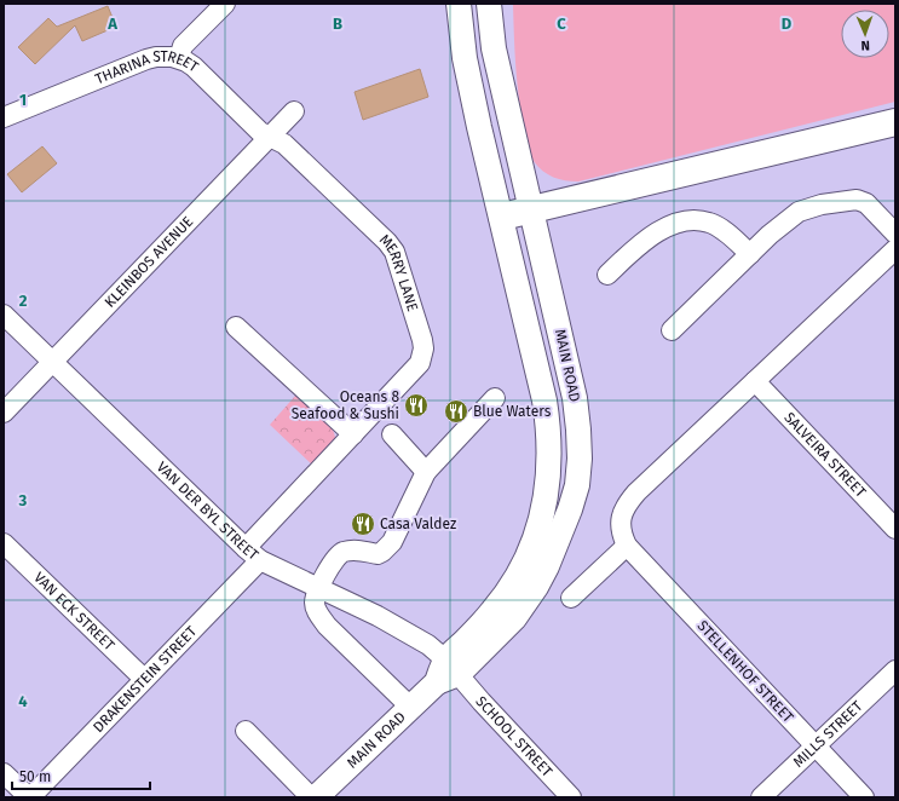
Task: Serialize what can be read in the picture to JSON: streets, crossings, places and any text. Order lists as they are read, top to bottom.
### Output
{
  "streets": {
    "main road": ["MAIN ROAD"],
    "street": [
      "THARINA STREET",
      "KLEINBOS AVENUE",
      "MERRY LANE",
      "SALVEIRA STREET",
      "VAN DER BYL STREET",
      "VAN ECK STREET",
      "STELLENHOF STREET",
      "DRAKENSTEIN STREET",
      "MILLS STREET",
      "SCHOOL STREET"
    ]
  },
  "crossings": [
    ["THARINA STREET", "KLEINBOS AVENUE"],
    ["THARINA STREET", "MERRY LANE"],
    ["KLEINBOS AVENUE", "MERRY LANE"],
    ["KLEINBOS AVENUE", "VAN DER BYL STREET"],
    ["MERRY LANE", "VAN DER BYL STREET"],
    ["MERRY LANE", "DRAKENSTEIN STREET"],
    ["MAIN ROAD", "VAN DER BYL STREET"],
    ["MAIN ROAD", "SCHOOL STREET"],
    ["VAN DER BYL STREET", "DRAKENSTEIN STREET"],
    ["VAN DER BYL STREET", "SCHOOL STREET"],
    ["VAN ECK STREET", "DRAKENSTEIN STREET"],
    ["STELLENHOF STREET", "MILLS STREET"]
  ],
  "places": {
    "restaurant": ["Oceans 8 Seafood & Sushi", "Blue Waters", "Casa Valdez"]
  },
  "scale_bar": "50 m",
  "north": "bottom",
  "grid": {
    "columns": [
      "A",
      "B",
      "C",
      "D"
    ],
    "rows": [
      "1",
      "2",
      "3",
      "4"
    ]
  }
}
